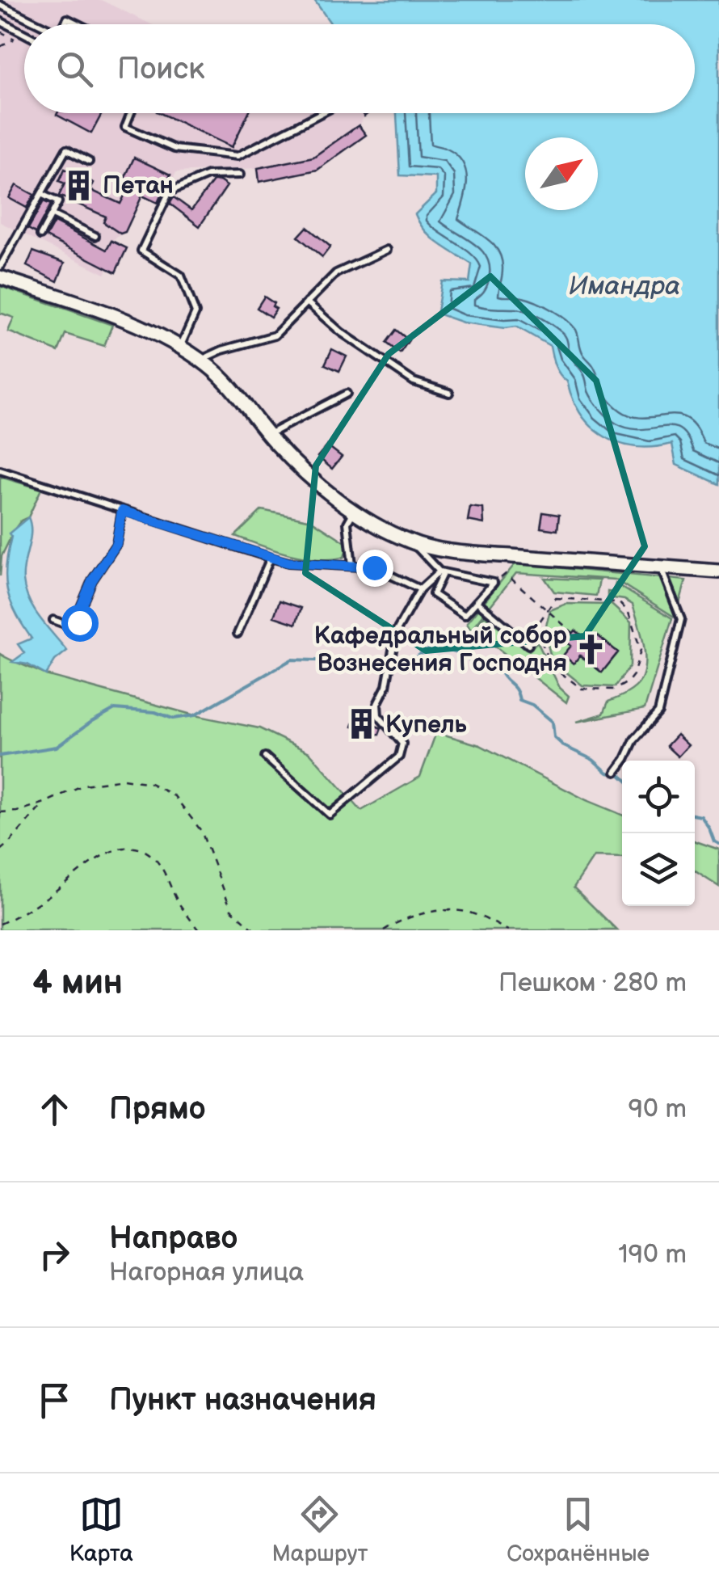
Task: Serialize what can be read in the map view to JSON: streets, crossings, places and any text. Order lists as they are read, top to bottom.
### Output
{
  "water": ["Имандра"],
  "places": {
    "building": ["Петан", "Купель"],
    "church": ["Кафедральный собор Вознесения Господня"]
  },
  "north": "top right",
  "page": {
    "search": "Поиск",
    "heading": ["4 мин", "Пешком · 280 m"],
    "list": [
      ["Прямо", "90 m"],
      ["Направо", "Нагорная улица", "190 m"],
      "Пункт назначения"
    ],
    "nav": ["Карта", "Маршрут", "Сохранённые"]
  }
}
